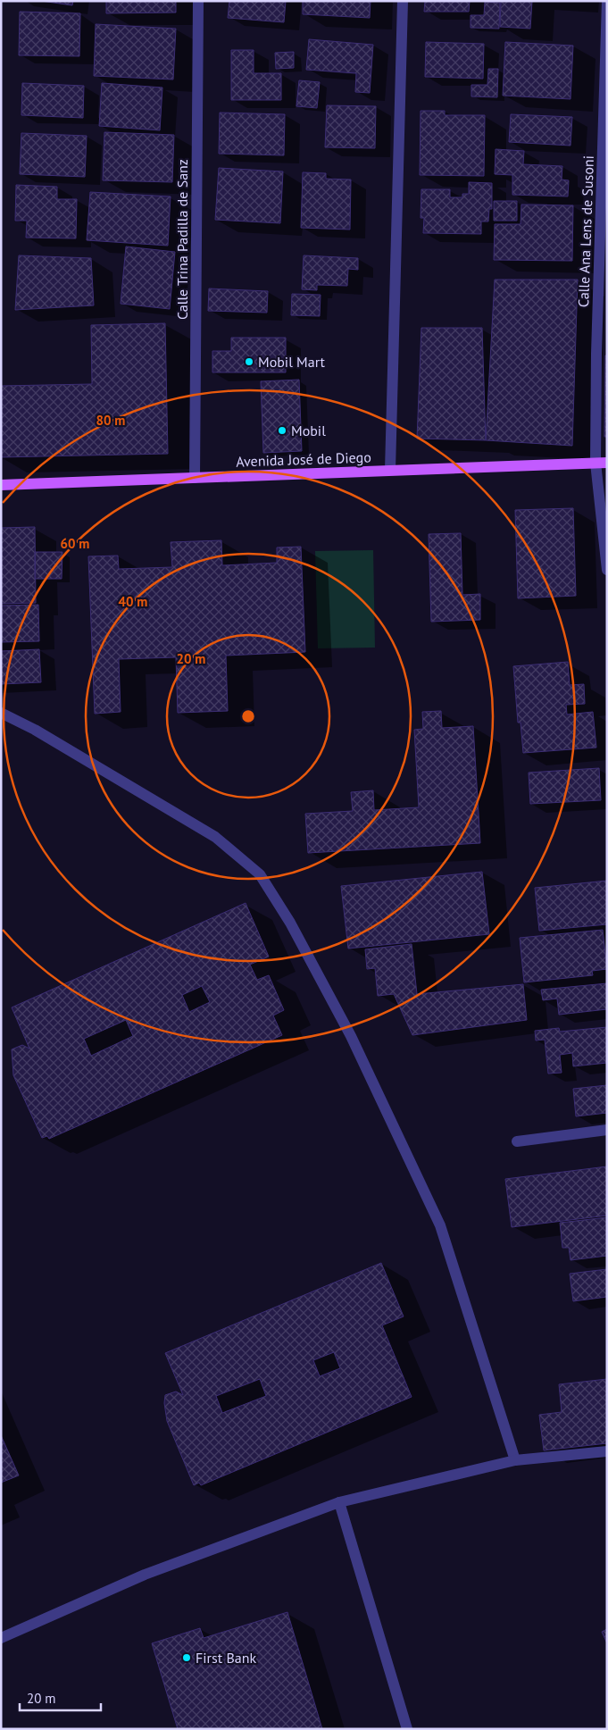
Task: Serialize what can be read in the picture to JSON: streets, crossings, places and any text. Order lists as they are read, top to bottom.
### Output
{
  "streets": {
    "main road": ["Avenida José de Diego"],
    "street": ["Calle Ana Lens de Susoni", "Calle Trina Padilla de Sanz"]
  },
  "crossings": [
    ["Calle Ana Lens de Susoni", "Avenida José de Diego"],
    ["Calle Trina Padilla de Sanz", "Avenida José de Diego"]
  ],
  "places": ["Mobil Mart", "Mobil", "First Bank"],
  "scale_bar": "20 m",
  "rings": [
    "80 m",
    "60 m",
    "40 m",
    "20 m"
  ]
}
